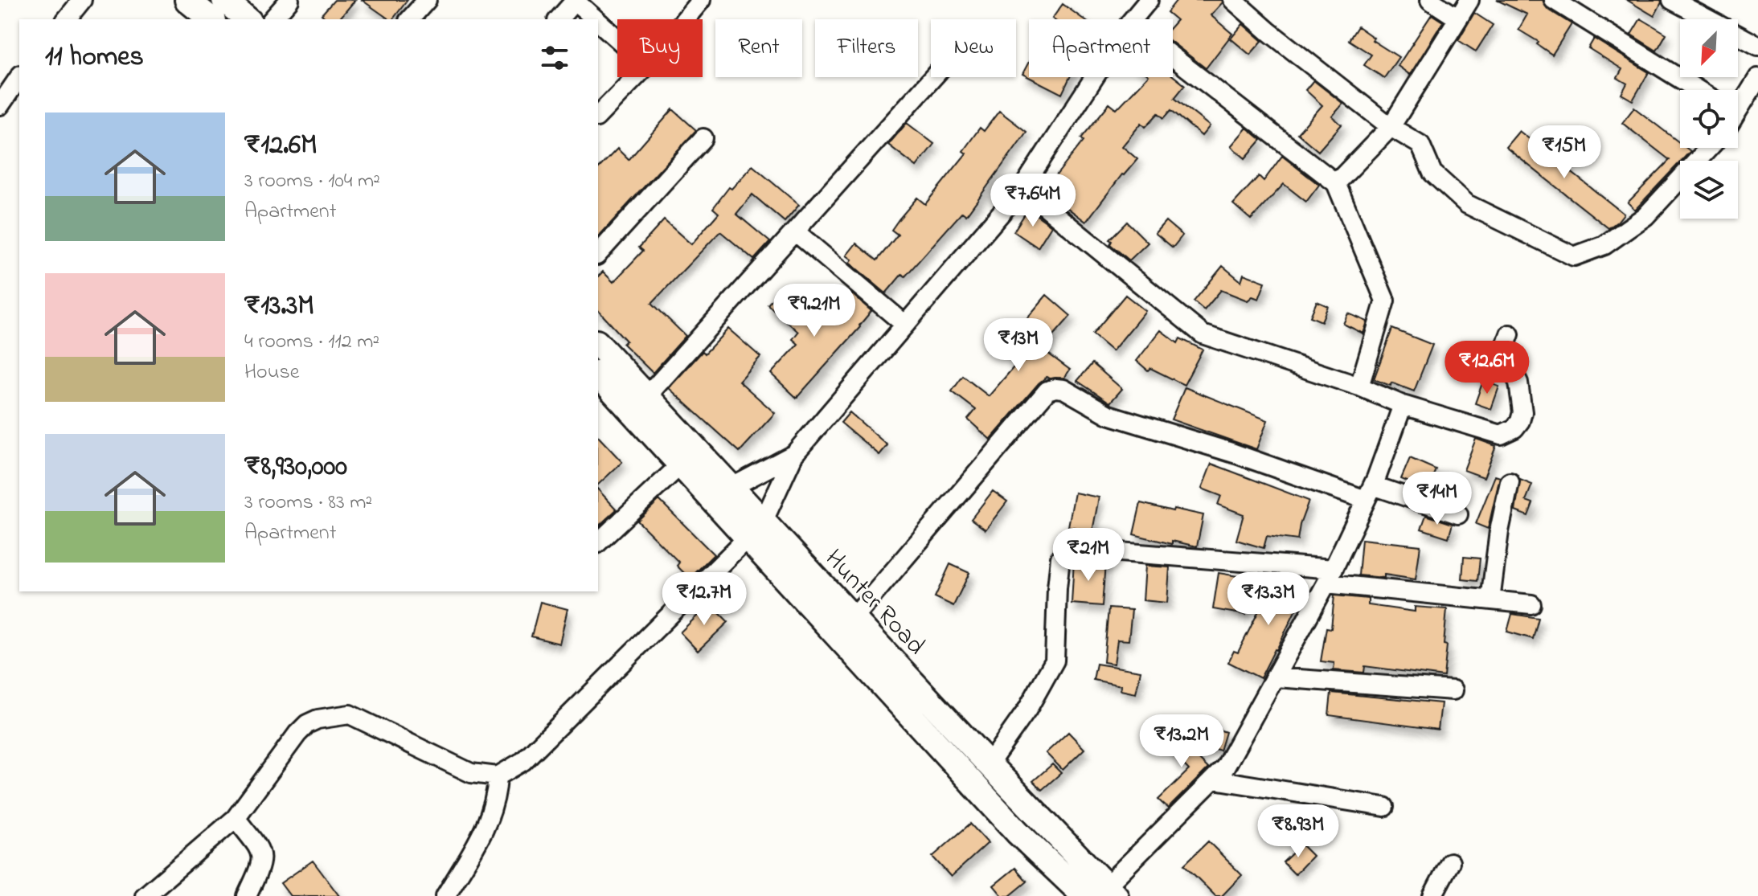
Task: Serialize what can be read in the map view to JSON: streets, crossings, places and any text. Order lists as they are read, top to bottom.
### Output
{
  "streets": {
    "main road": ["Hunter Road"]
  },
  "north": "bottom left",
  "page": {
    "chip": [
      "Buy",
      "Rent",
      "Filters",
      "New",
      "Apartment"
    ],
    "heading": "11 homes",
    "list": [
      {
        "name": "₹12.6M",
        "note": "3 rooms · 104 m² · Apartment"
      },
      {
        "name": "₹13.3M",
        "note": "4 rooms · 112 m² · House"
      },
      {
        "name": "₹8,930,000",
        "note": "3 rooms · 83 m² · Apartment"
      }
    ],
    "price": [
      "₹15M",
      "₹7.64M",
      "₹9.21M",
      "₹13M",
      "₹12.6M",
      "₹14M",
      "₹21M",
      "₹12.7M",
      "₹13.3M",
      "₹13.2M",
      "₹8.93M"
    ]
  }
}
